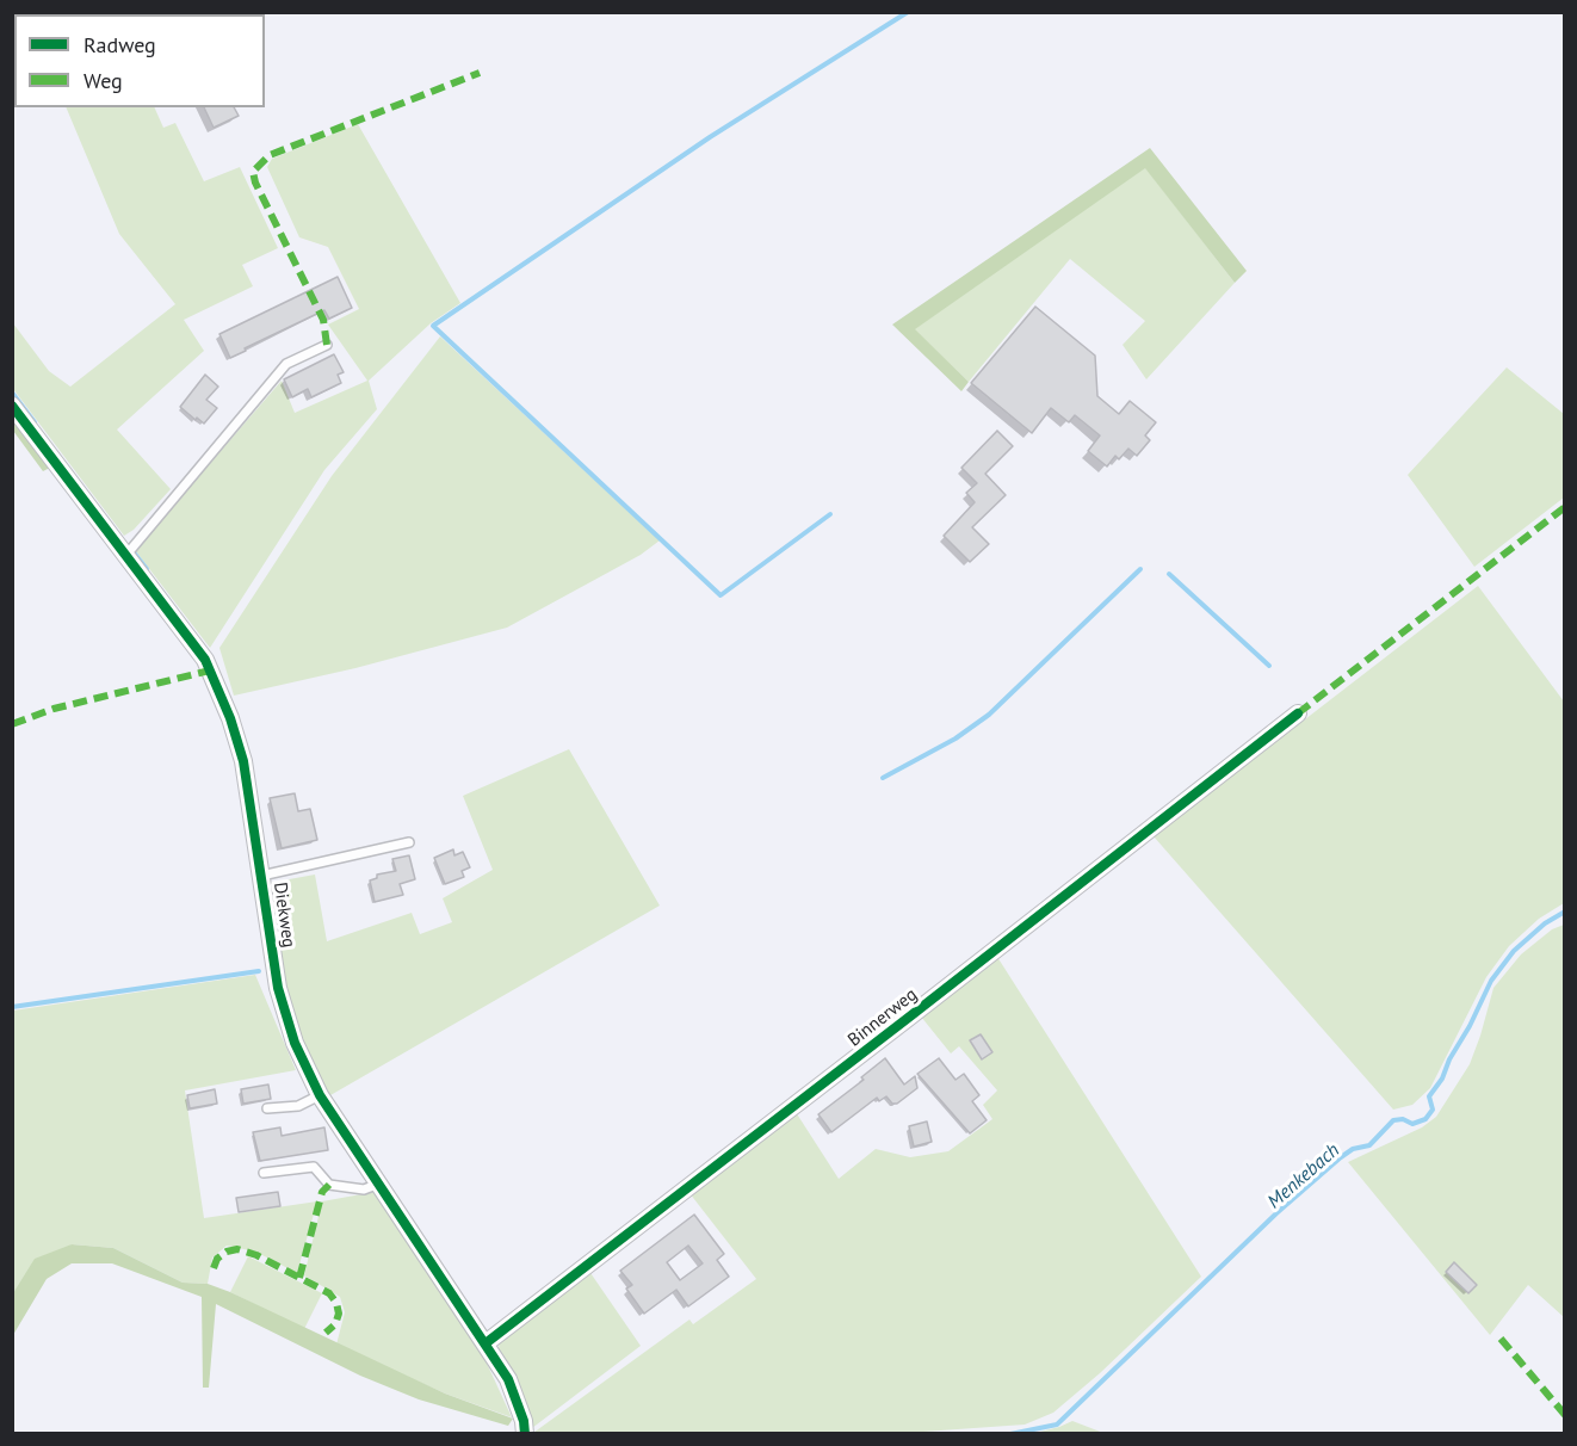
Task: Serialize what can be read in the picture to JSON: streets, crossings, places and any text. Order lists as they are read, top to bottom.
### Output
{
  "streets": {
    "street": ["Diekweg", "Binnerweg"]
  },
  "crossings": [
    ["Diekweg", "Binnerweg"]
  ],
  "water": ["Menkebach"],
  "legend": ["Radweg", "Weg"]
}
